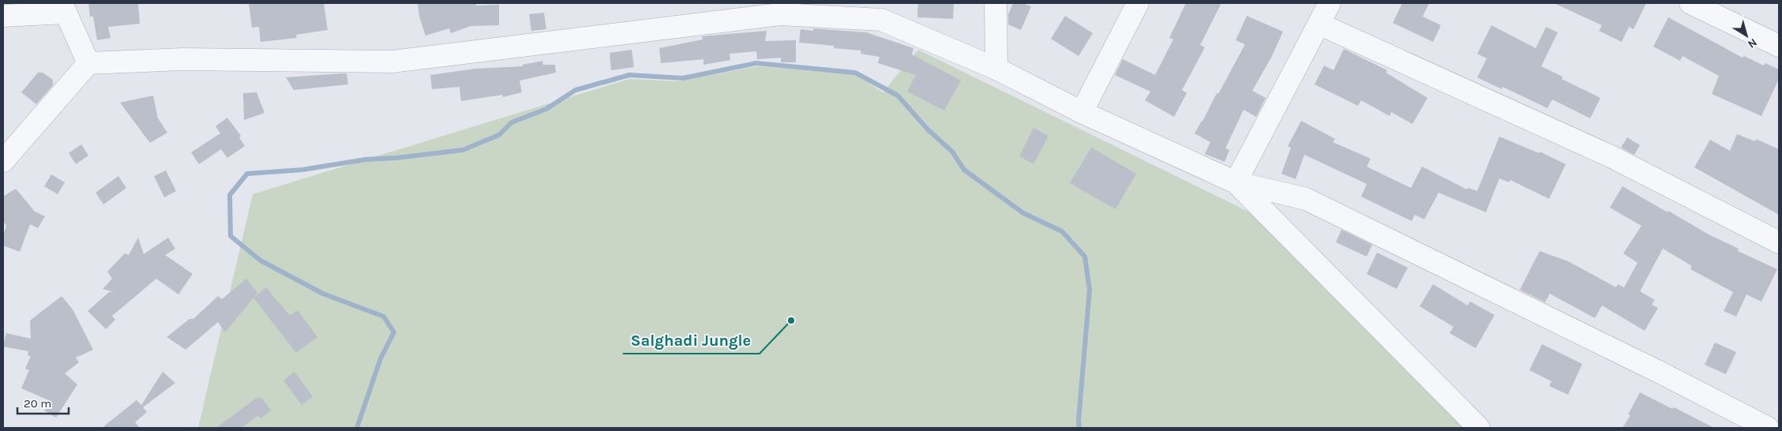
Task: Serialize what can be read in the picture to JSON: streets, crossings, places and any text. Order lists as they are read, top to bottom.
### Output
{
  "places": ["Salghadi Jungle"],
  "scale_bar": "20 m",
  "north": "bottom right"
}
